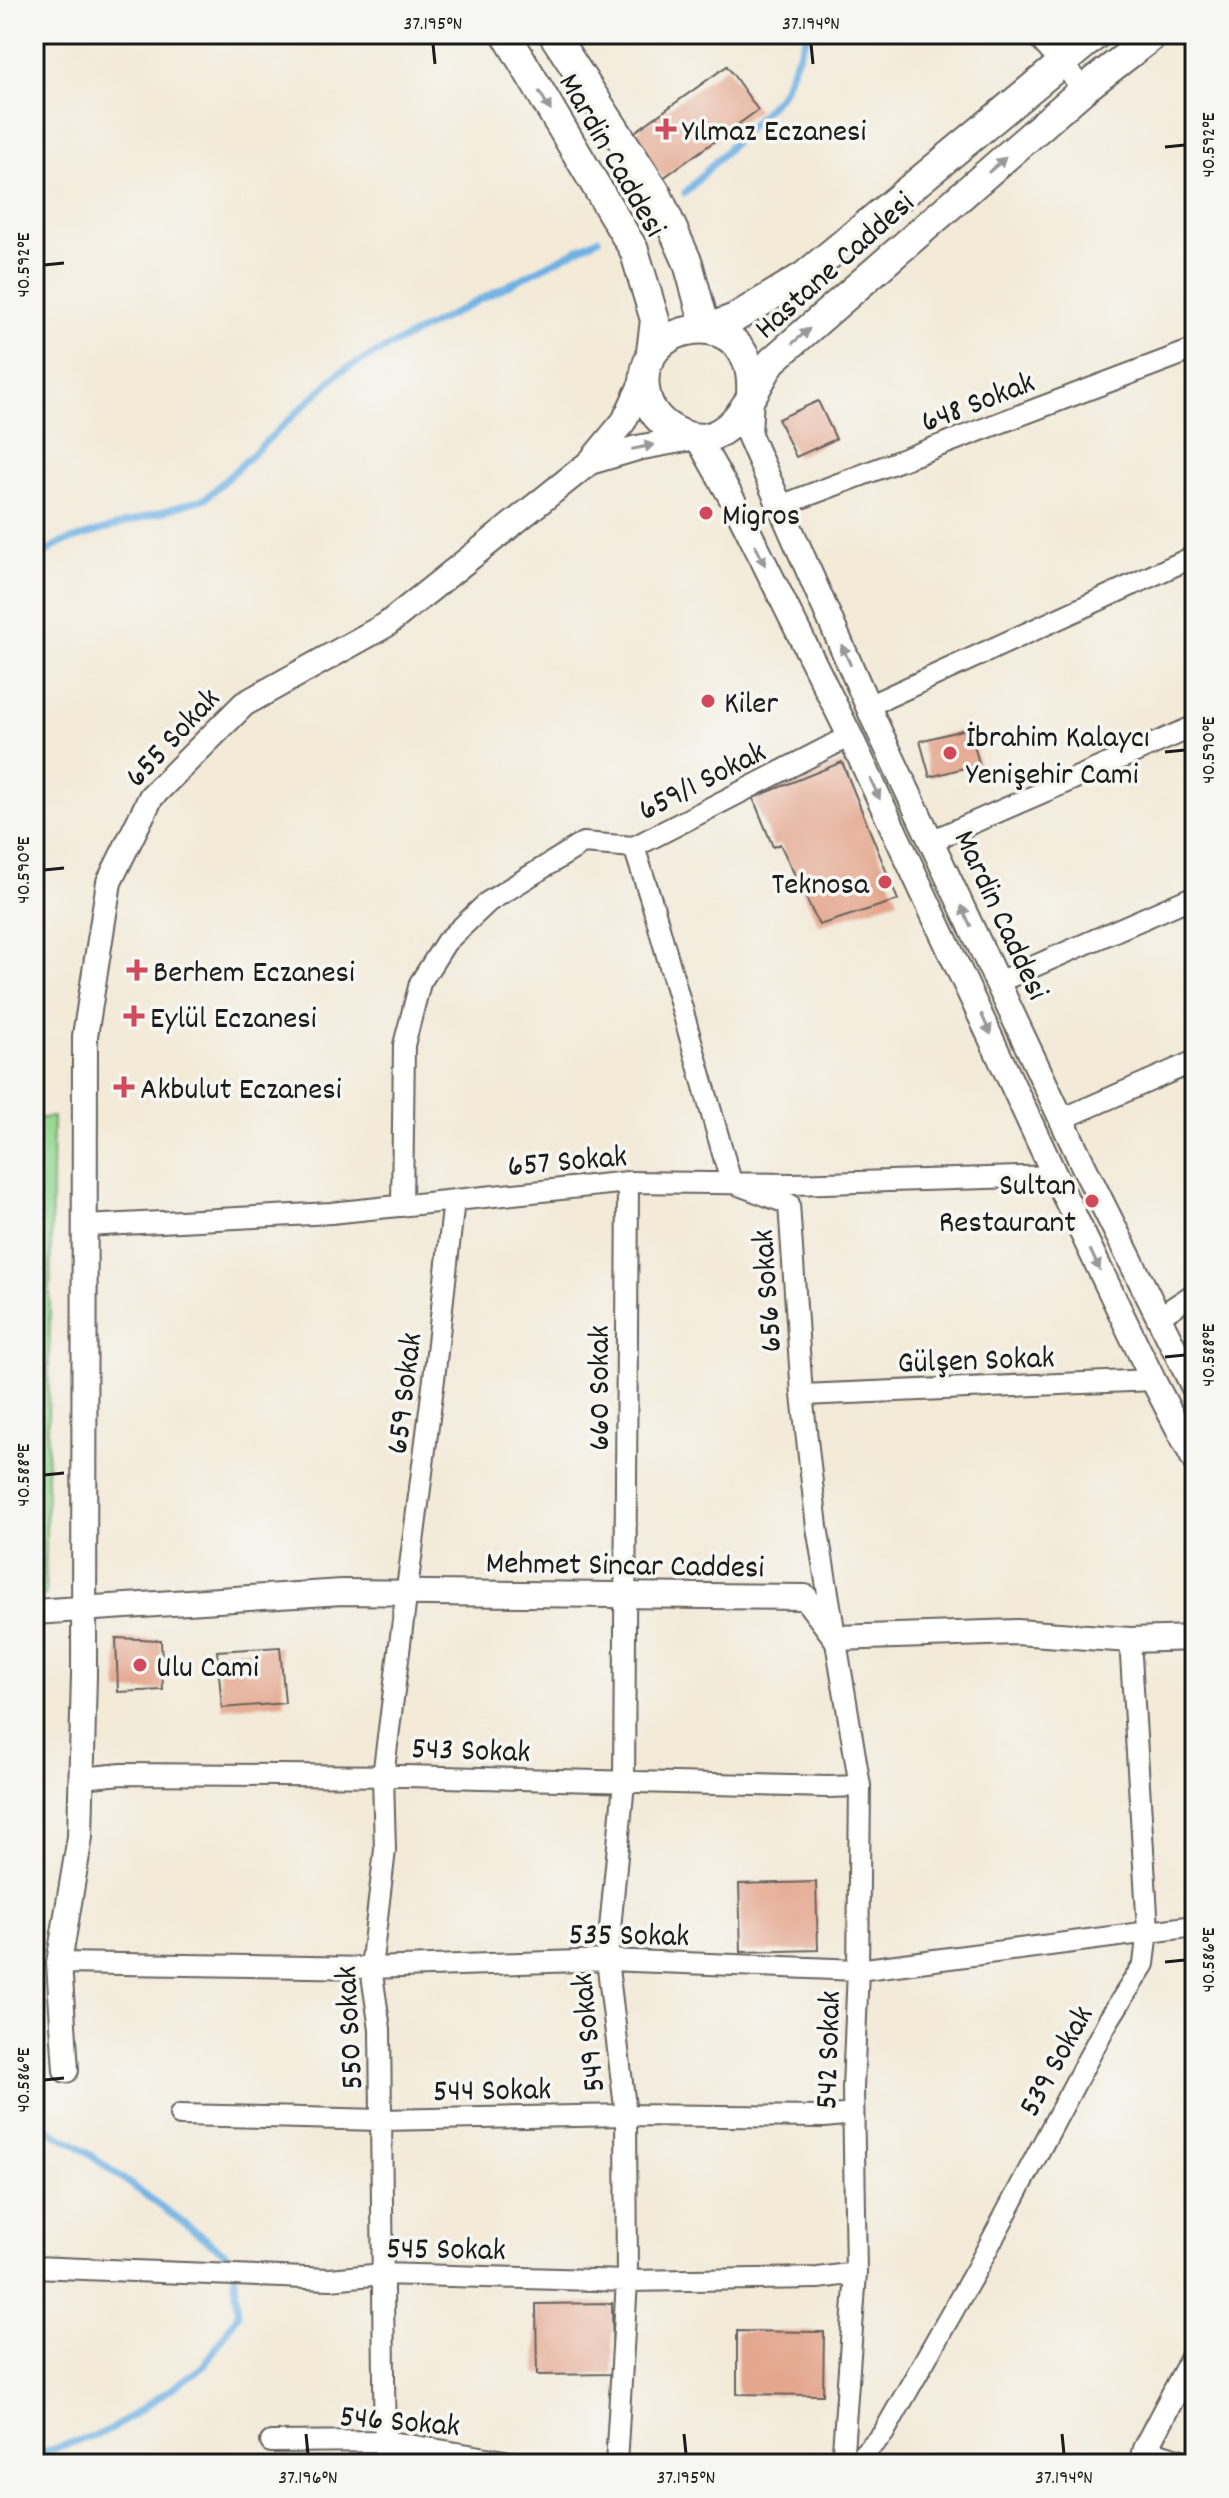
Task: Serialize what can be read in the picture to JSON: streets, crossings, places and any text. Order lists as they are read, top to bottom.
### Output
{
  "streets": {
    "main road": ["Mardin Caddesi", "Hastane Caddesi"],
    "street": [
      "648 Sokak",
      "655 Sokak",
      "659/1 Sokak",
      "657 Sokak",
      "656 Sokak",
      "Gülşen Sokak",
      "660 Sokak",
      "659 Sokak",
      "Mehmet Sincar Caddesi",
      "543 Sokak",
      "535 Sokak",
      "550 Sokak",
      "549 Sokak",
      "542 Sokak",
      "539 Sokak",
      "544 Sokak",
      "545 Sokak",
      "546 Sokak"
    ]
  },
  "crossings": [
    ["Mardin Caddesi", "Hastane Caddesi"],
    ["Mardin Caddesi", "648 Sokak"],
    ["Mardin Caddesi", "655 Sokak"],
    ["Mardin Caddesi", "659/1 Sokak"],
    ["Mardin Caddesi", "657 Sokak"],
    ["Mardin Caddesi", "Gülşen Sokak"],
    ["Hastane Caddesi", "655 Sokak"],
    ["655 Sokak", "657 Sokak"],
    ["655 Sokak", "Mehmet Sincar Caddesi"],
    ["655 Sokak", "543 Sokak"],
    ["655 Sokak", "535 Sokak"],
    ["659/1 Sokak", "657 Sokak"],
    ["657 Sokak", "656 Sokak"],
    ["657 Sokak", "660 Sokak"],
    ["657 Sokak", "659 Sokak"],
    ["656 Sokak", "Gülşen Sokak"],
    ["656 Sokak", "Mehmet Sincar Caddesi"],
    ["656 Sokak", "542 Sokak"],
    ["660 Sokak", "Mehmet Sincar Caddesi"],
    ["660 Sokak", "549 Sokak"],
    ["659 Sokak", "Mehmet Sincar Caddesi"],
    ["659 Sokak", "550 Sokak"],
    ["Mehmet Sincar Caddesi", "550 Sokak"],
    ["Mehmet Sincar Caddesi", "549 Sokak"],
    ["Mehmet Sincar Caddesi", "542 Sokak"],
    ["543 Sokak", "550 Sokak"],
    ["543 Sokak", "549 Sokak"],
    ["543 Sokak", "542 Sokak"],
    ["535 Sokak", "550 Sokak"],
    ["535 Sokak", "549 Sokak"],
    ["535 Sokak", "542 Sokak"],
    ["535 Sokak", "539 Sokak"],
    ["550 Sokak", "544 Sokak"],
    ["550 Sokak", "545 Sokak"],
    ["550 Sokak", "546 Sokak"],
    ["549 Sokak", "544 Sokak"],
    ["549 Sokak", "545 Sokak"],
    ["542 Sokak", "544 Sokak"],
    ["542 Sokak", "545 Sokak"]
  ],
  "places": {
    "health": [
      "Yılmaz Eczanesi",
      "Berhem Eczanesi",
      "Eylül Eczanesi",
      "Akbulut Eczanesi"
    ],
    "other": [
      "Migros",
      "Kiler",
      "İbrahim Kalaycı Yenişehir Cami",
      "Teknosa",
      "Sultan Restaurant",
      "Ulu Cami"
    ]
  },
  "coordinates": [
    "37.195°N",
    "37.194°N",
    "40.592°E",
    "40.590°E",
    "40.588°E",
    "40.586°E",
    "37.196°N"
  ]
}
